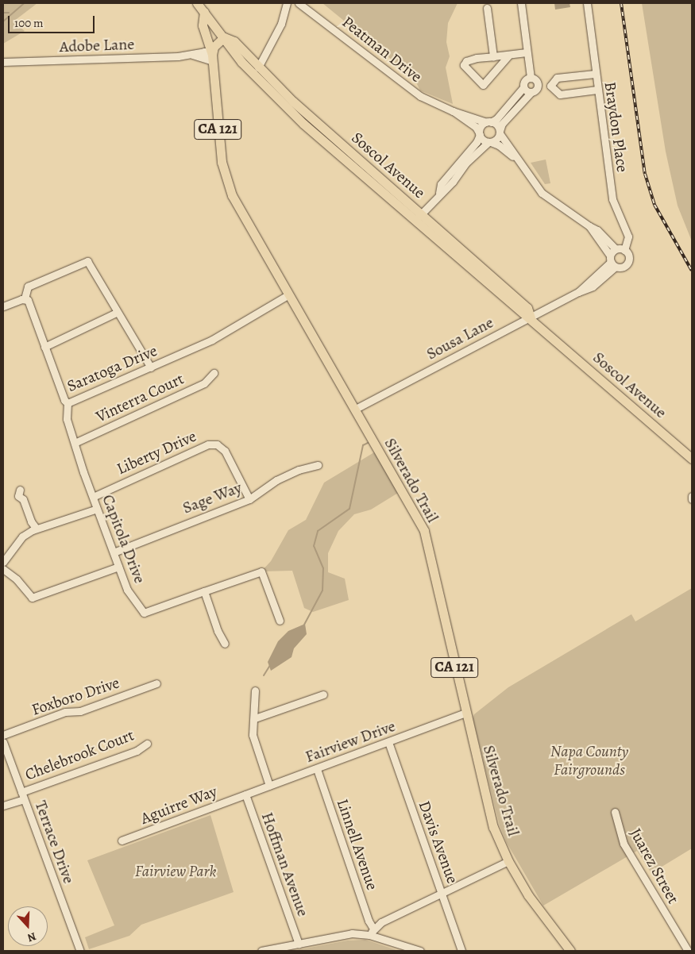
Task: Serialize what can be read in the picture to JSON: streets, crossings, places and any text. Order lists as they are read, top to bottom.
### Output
{
  "streets": {
    "main road": ["CA 121", "Soscol Avenue", "Silverado Trail"],
    "street": [
      "Adobe Lane",
      "Peatman Drive",
      "Braydon Place",
      "Sousa Lane",
      "Saratoga Drive",
      "Vinterra Court",
      "Liberty Drive",
      "Sage Way",
      "Capitola Drive",
      "Foxboro Drive",
      "Fairview Drive",
      "Chelebrook Court",
      "Aguirre Way",
      "Terrace Drive",
      "Davis Avenue",
      "Linnell Avenue",
      "Hoffman Avenue",
      "Juarez Street"
    ]
  },
  "crossings": [
    ["Adobe Lane", "Silverado Trail"],
    ["Peatman Drive", "Braydon Place"],
    ["Peatman Drive", "Sousa Lane"],
    ["Braydon Place", "Sousa Lane"],
    ["Soscol Avenue", "Sousa Lane"],
    ["Soscol Avenue", "Silverado Trail"],
    ["Sousa Lane", "Silverado Trail"],
    ["Saratoga Drive", "Silverado Trail"],
    ["Saratoga Drive", "Capitola Drive"],
    ["Vinterra Court", "Capitola Drive"],
    ["Liberty Drive", "Sage Way"],
    ["Liberty Drive", "Capitola Drive"],
    ["Silverado Trail", "Fairview Drive"],
    ["Sage Way", "Capitola Drive"],
    ["Fairview Drive", "Aguirre Way"],
    ["Fairview Drive", "Davis Avenue"],
    ["Fairview Drive", "Linnell Avenue"],
    ["Fairview Drive", "Hoffman Avenue"],
    ["Chelebrook Court", "Terrace Drive"],
    ["Aguirre Way", "Hoffman Avenue"]
  ],
  "parks": ["Napa County Fairgrounds", "Fairview Park"],
  "scale_bar": "100 m",
  "north": "bottom"
}
